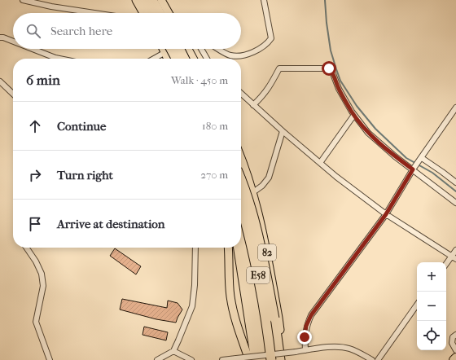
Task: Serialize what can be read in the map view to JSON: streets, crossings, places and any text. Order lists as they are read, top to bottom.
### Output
{
  "streets": {
    "highway": ["E58"],
    "main road": ["82"]
  },
  "page": {
    "search": "Search here",
    "heading": ["6 min", "Walk · 450 m"],
    "list": [
      ["Continue", "180 m"],
      ["Turn right", "270 m"],
      "Arrive at destination"
    ],
    "map_buttons": ["+", "−"]
  }
}
